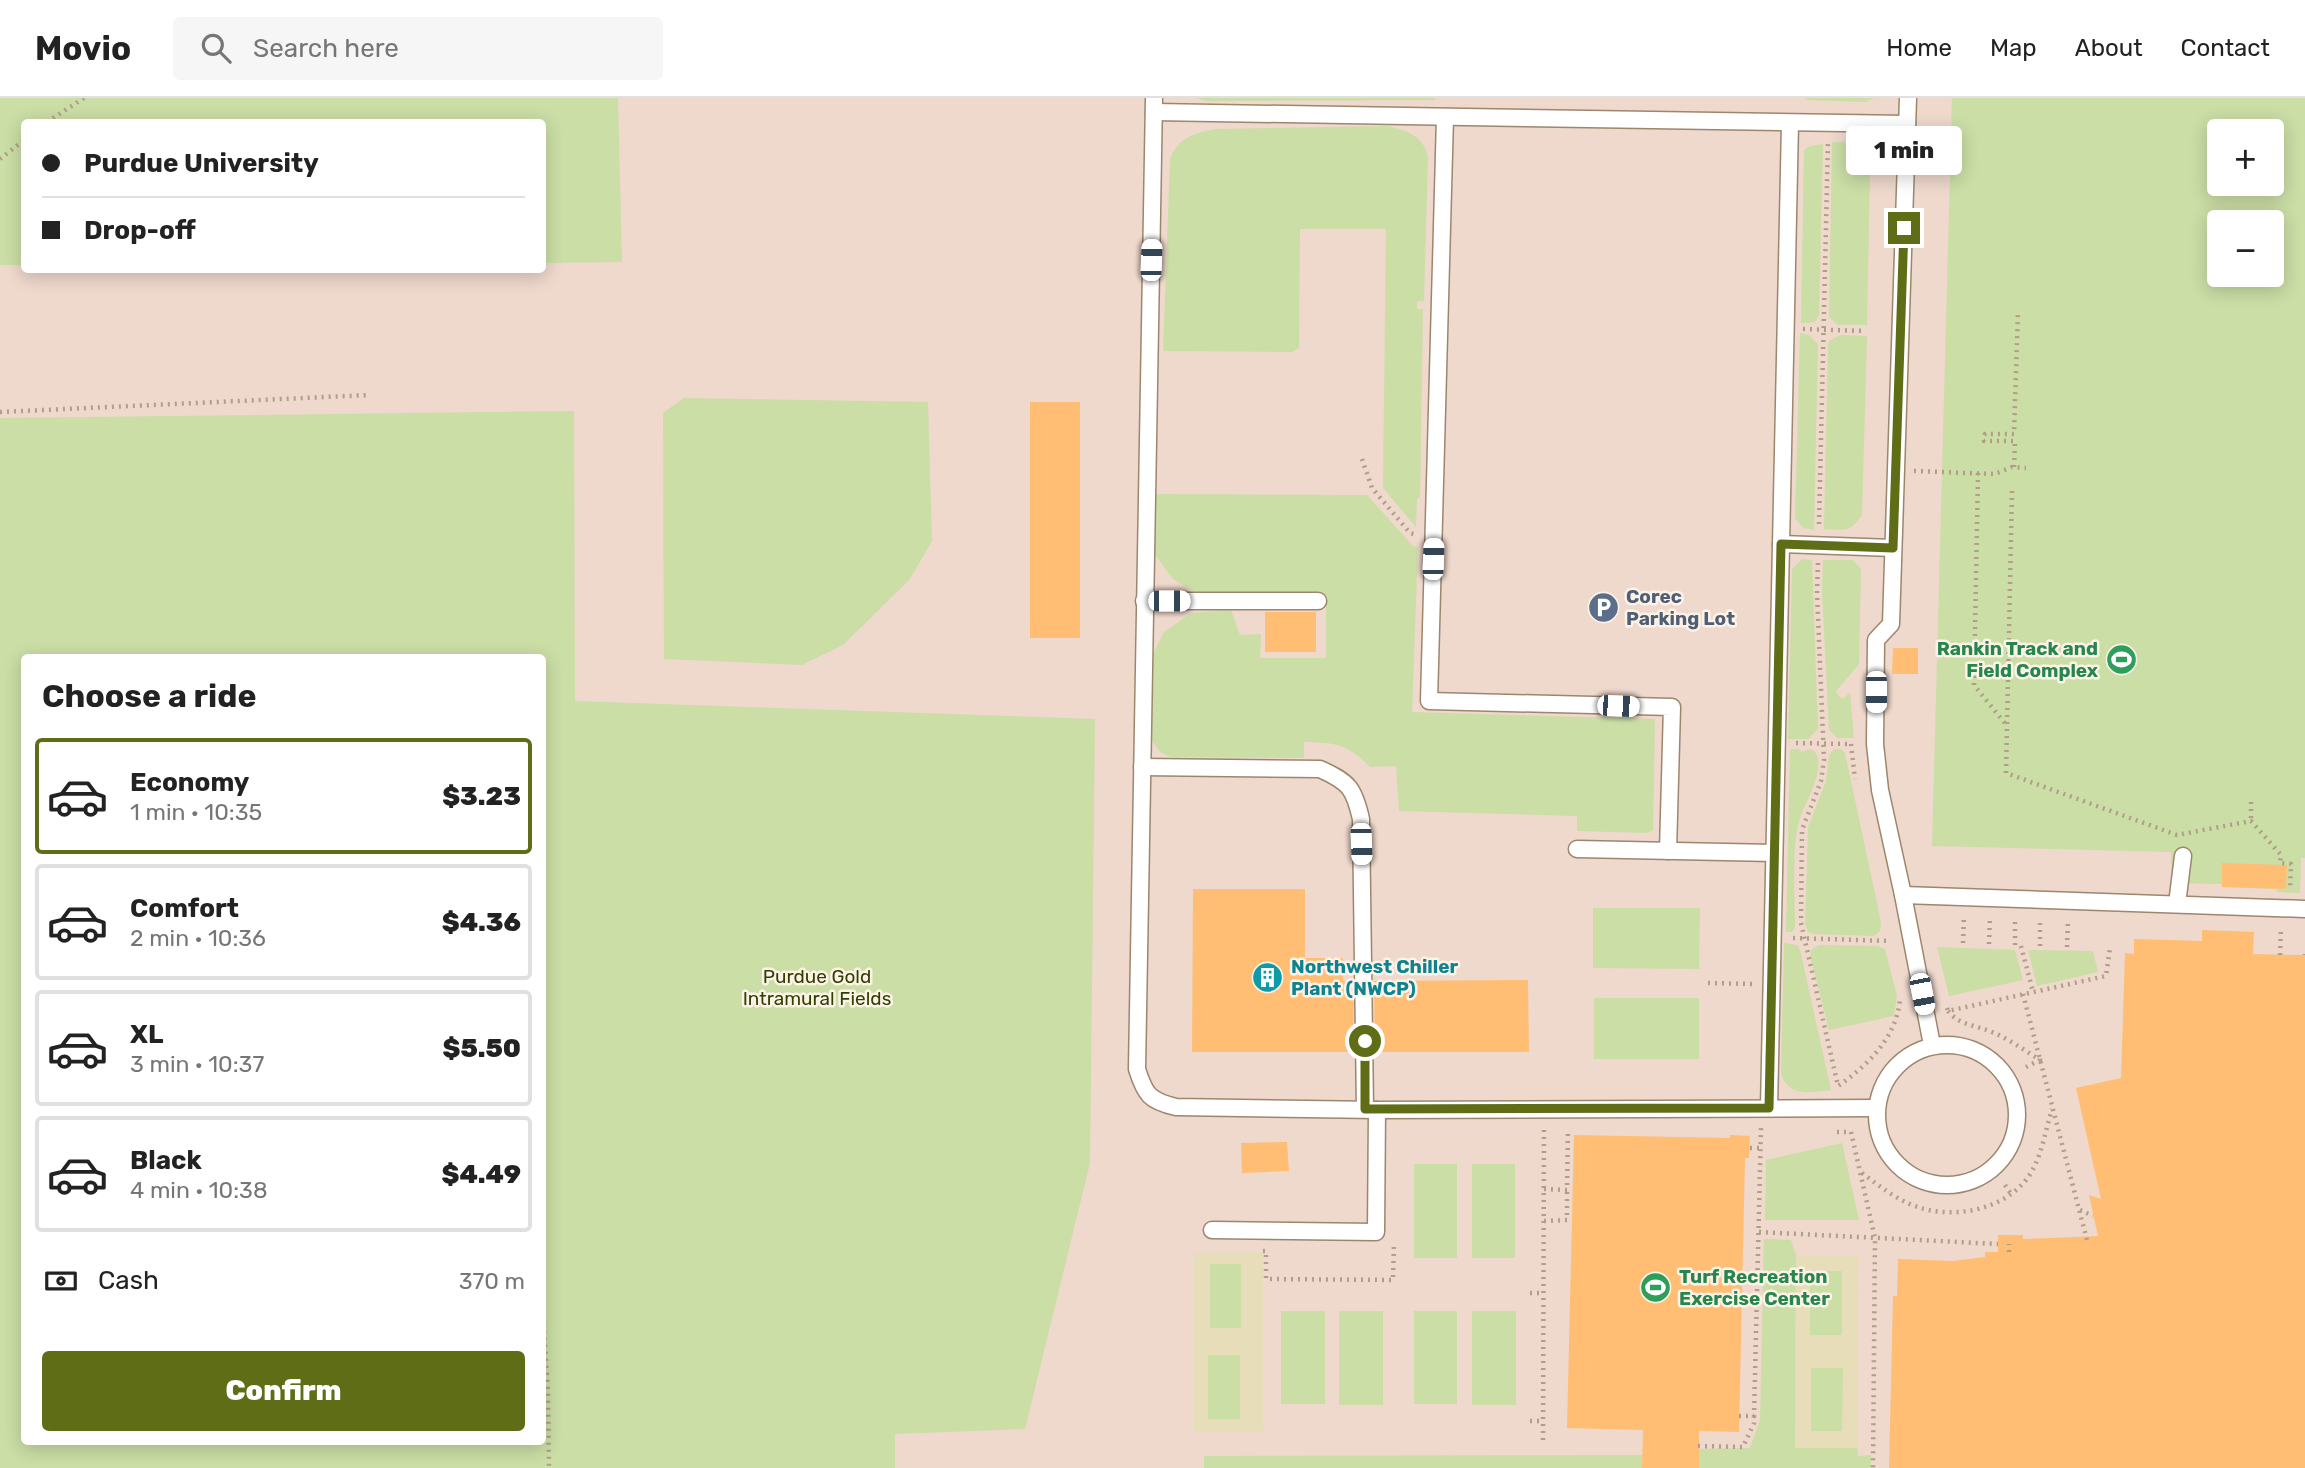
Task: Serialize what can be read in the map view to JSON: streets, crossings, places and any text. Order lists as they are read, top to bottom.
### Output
{
  "parks": ["Purdue Gold Intramural Fields"],
  "places": {
    "parking": ["Corec Parking Lot"],
    "sports": ["Rankin Track and Field Complex", "Turf Recreation Exercise Center"],
    "building": ["Northwest Chiller Plant (NWCP)"]
  },
  "page": {
    "header": "Movio",
    "search": "Search here",
    "nav": [
      "Home",
      "Map",
      "About",
      "Contact"
    ],
    "map_buttons": ["+", "−"],
    "banner": ["Purdue University", "Drop-off"],
    "bubble": "1 min",
    "heading": "Choose a ride",
    "list": [
      {
        "name": "Economy",
        "note": "1 min · 10:35",
        "value": "$3.23"
      },
      {
        "name": "Comfort",
        "note": "2 min · 10:36",
        "value": "$4.36"
      },
      {
        "name": "XL",
        "note": "3 min · 10:37",
        "value": "$5.50"
      },
      {
        "name": "Black",
        "note": "4 min · 10:38",
        "value": "$4.49"
      }
    ],
    "pay": ["Cash", "370 m"],
    "buttons": "Confirm"
  }
}
